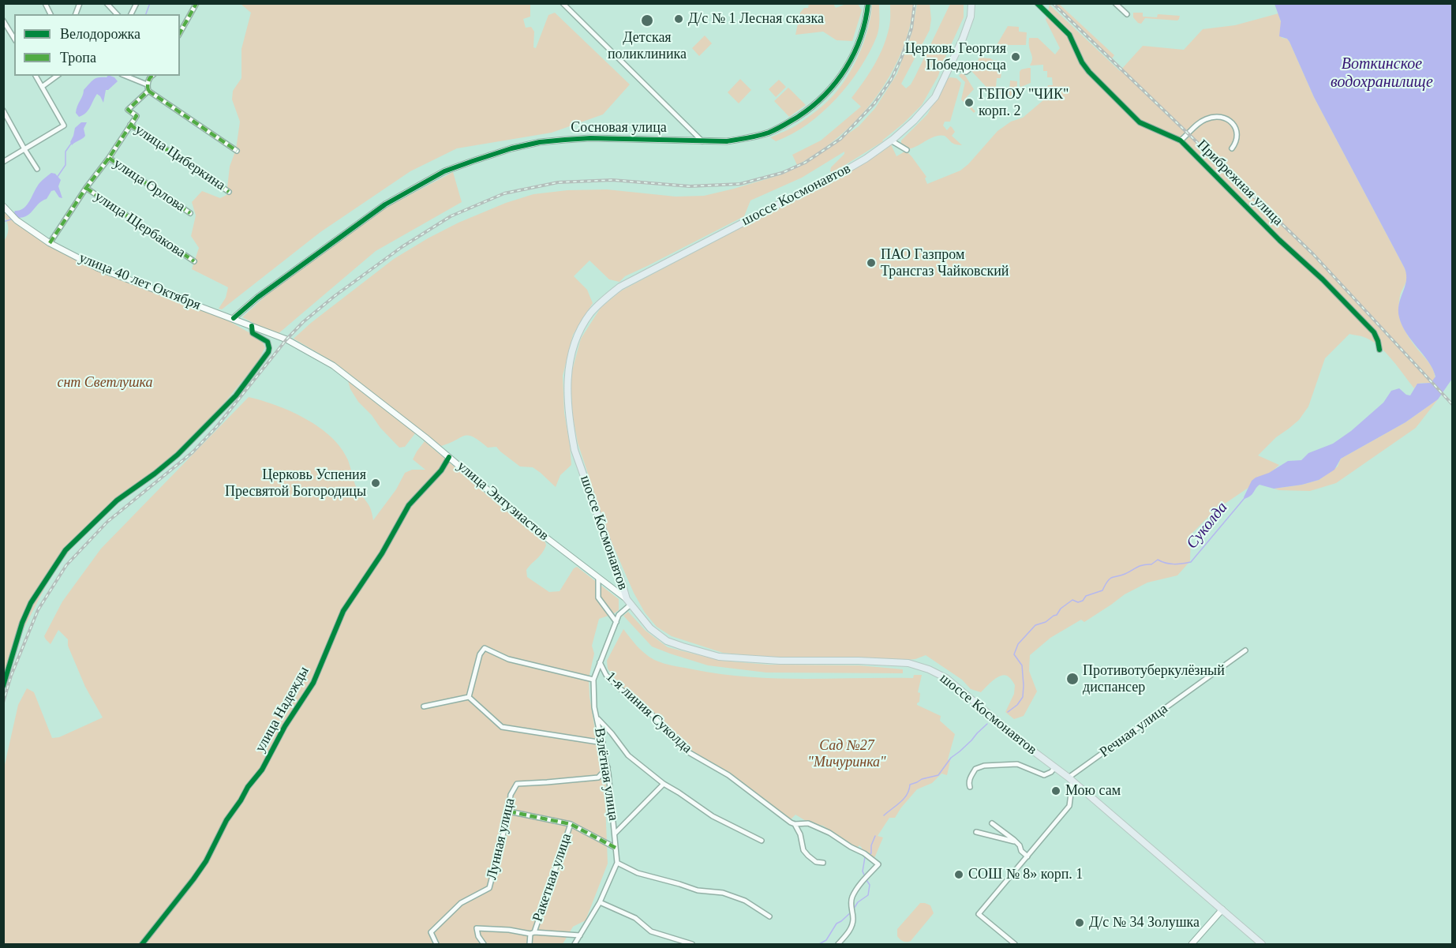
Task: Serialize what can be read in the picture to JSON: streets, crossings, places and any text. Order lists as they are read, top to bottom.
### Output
{
  "streets": {
    "main road": ["шоссе Космонавтов"],
    "street": [
      "Сосновая улица",
      "улица Циберкина",
      "Прибрежная улица",
      "улица Орлова",
      "улица Щербакова",
      "улица 40 лет Октября",
      "улица Энтузиастов",
      "улица Надежды",
      "1-я линия Суколда",
      "Речная улица",
      "Взлётная улица",
      "Лунная улица",
      "Ракетная улица"
    ]
  },
  "crossings": [
    ["Сосновая улица", "улица 40 лет Октября"],
    ["шоссе Космонавтов", "улица Энтузиастов"],
    ["шоссе Космонавтов", "Речная улица"],
    ["шоссе Космонавтов", "Взлётная улица"],
    ["улица 40 лет Октября", "улица Энтузиастов"],
    ["улица Энтузиастов", "улица Надежды"],
    ["1-я линия Суколда", "Взлётная улица"],
    ["Взлётная улица", "Лунная улица"]
  ],
  "water": ["Воткинское водохранилище", "Суколда"],
  "parks": ["снт Светлушка", "Сад №27 \"Мичуринка\""],
  "places": [
    "Д/с № 1 Лесная сказка",
    "Детская поликлиника",
    "Церковь Георгия Победоносца",
    "ГБПОУ \"ЧИК\" корп. 2",
    "ПАО Газпром Трансгаз Чайковский",
    "Церковь Успения Пресвятой Богородицы",
    "Противотуберкулёзный диспансер",
    "Мою сам",
    "СОШ № 8» корп. 1",
    "Д/с № 34 Золушка"
  ],
  "legend": ["Велодорожка", "Тропа"]
}
